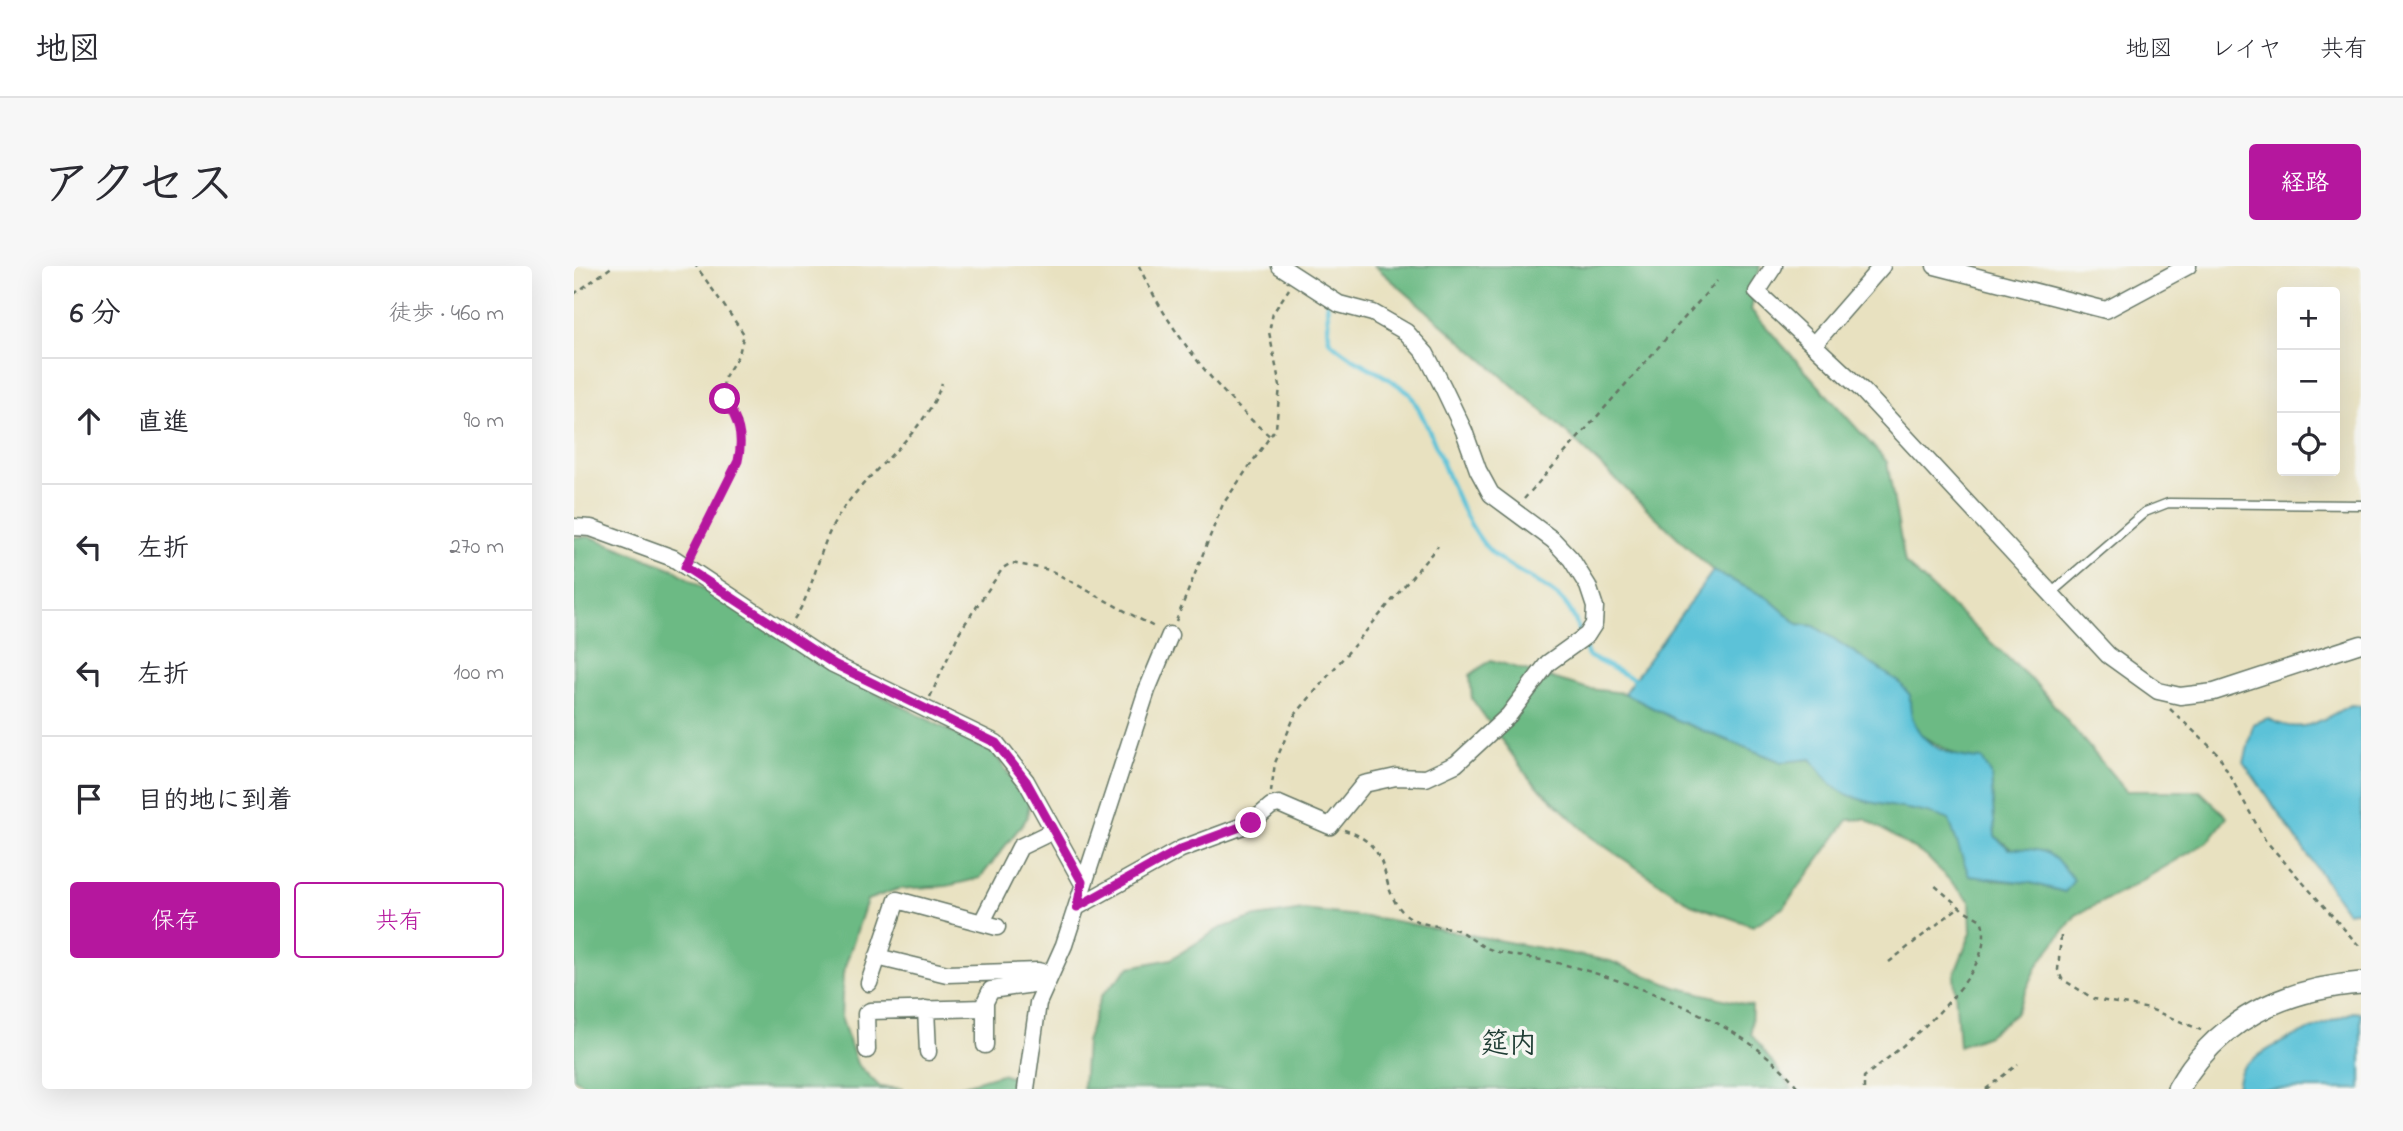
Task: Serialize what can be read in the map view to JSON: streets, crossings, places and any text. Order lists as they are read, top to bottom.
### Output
{
  "districts": ["筵内"],
  "page": {
    "header": "地図",
    "nav": ["地図", "レイヤ", "共有"],
    "title": "アクセス",
    "buttons": [
      "経路",
      ["保存", "共有"]
    ],
    "heading": ["6 分", "徒歩 · 460 m"],
    "map_buttons": ["+", "−"],
    "list": [
      ["直進", "90 m"],
      ["左折", "270 m"],
      ["左折", "100 m"],
      "目的地に到着"
    ]
  }
}
